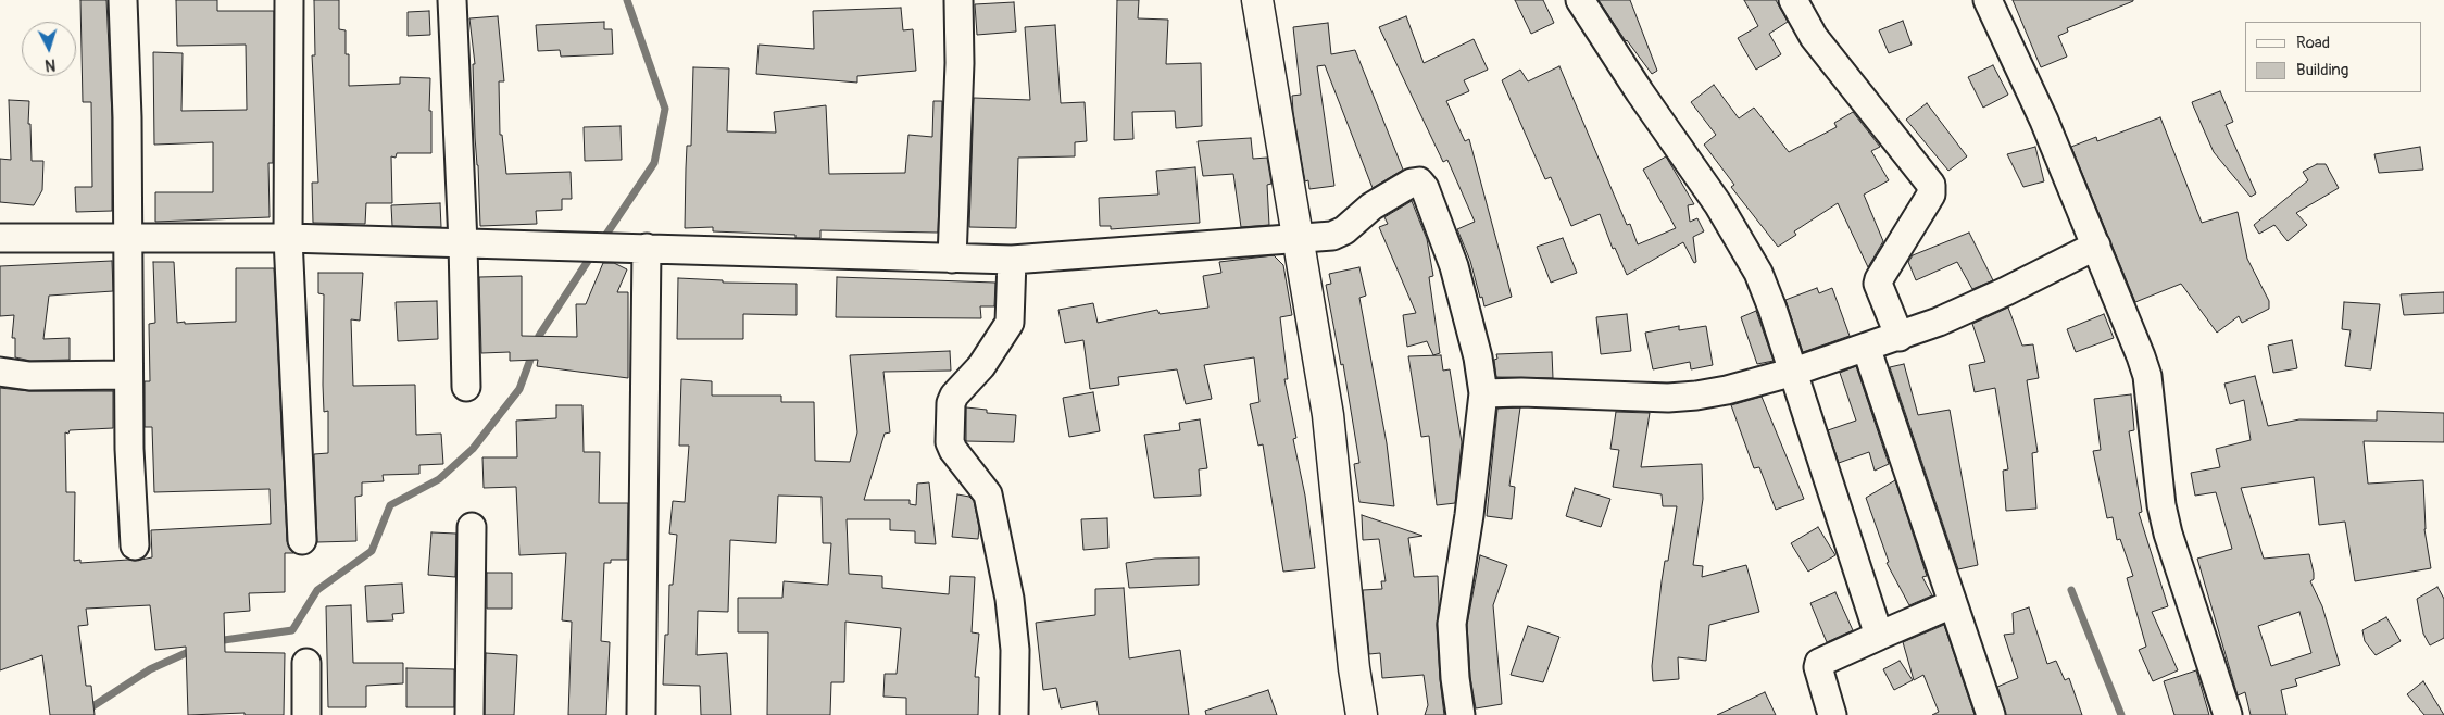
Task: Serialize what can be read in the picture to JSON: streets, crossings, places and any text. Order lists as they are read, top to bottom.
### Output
{
  "legend": ["Road", "Building"],
  "north": "bottom"
}
